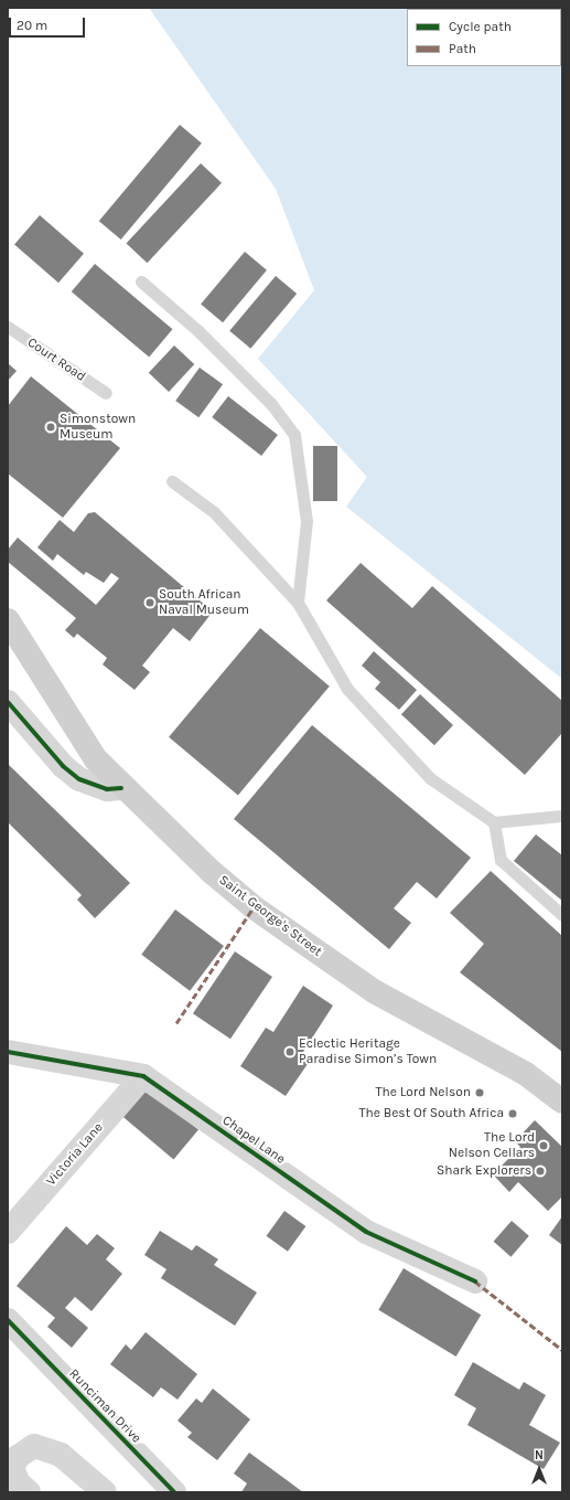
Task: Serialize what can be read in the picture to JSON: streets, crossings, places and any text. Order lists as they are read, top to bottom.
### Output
{
  "streets": {
    "main road": ["Saint George's Street"],
    "street": ["Chapel Lane", "Victoria Lane", "Runciman Drive"],
    "lane": ["Court Road"]
  },
  "crossings": [
    ["Chapel Lane", "Victoria Lane"]
  ],
  "places": [
    "Simonstown Museum",
    "South African Naval Museum",
    "Eclectic Heritage Paradise Simon’s Town",
    "The Lord Nelson",
    "The Best Of South Africa",
    "The Lord Nelson Cellars",
    "Shark Explorers"
  ],
  "legend": ["Cycle path", "Path"],
  "scale_bar": "20 m",
  "north": "top"
}
